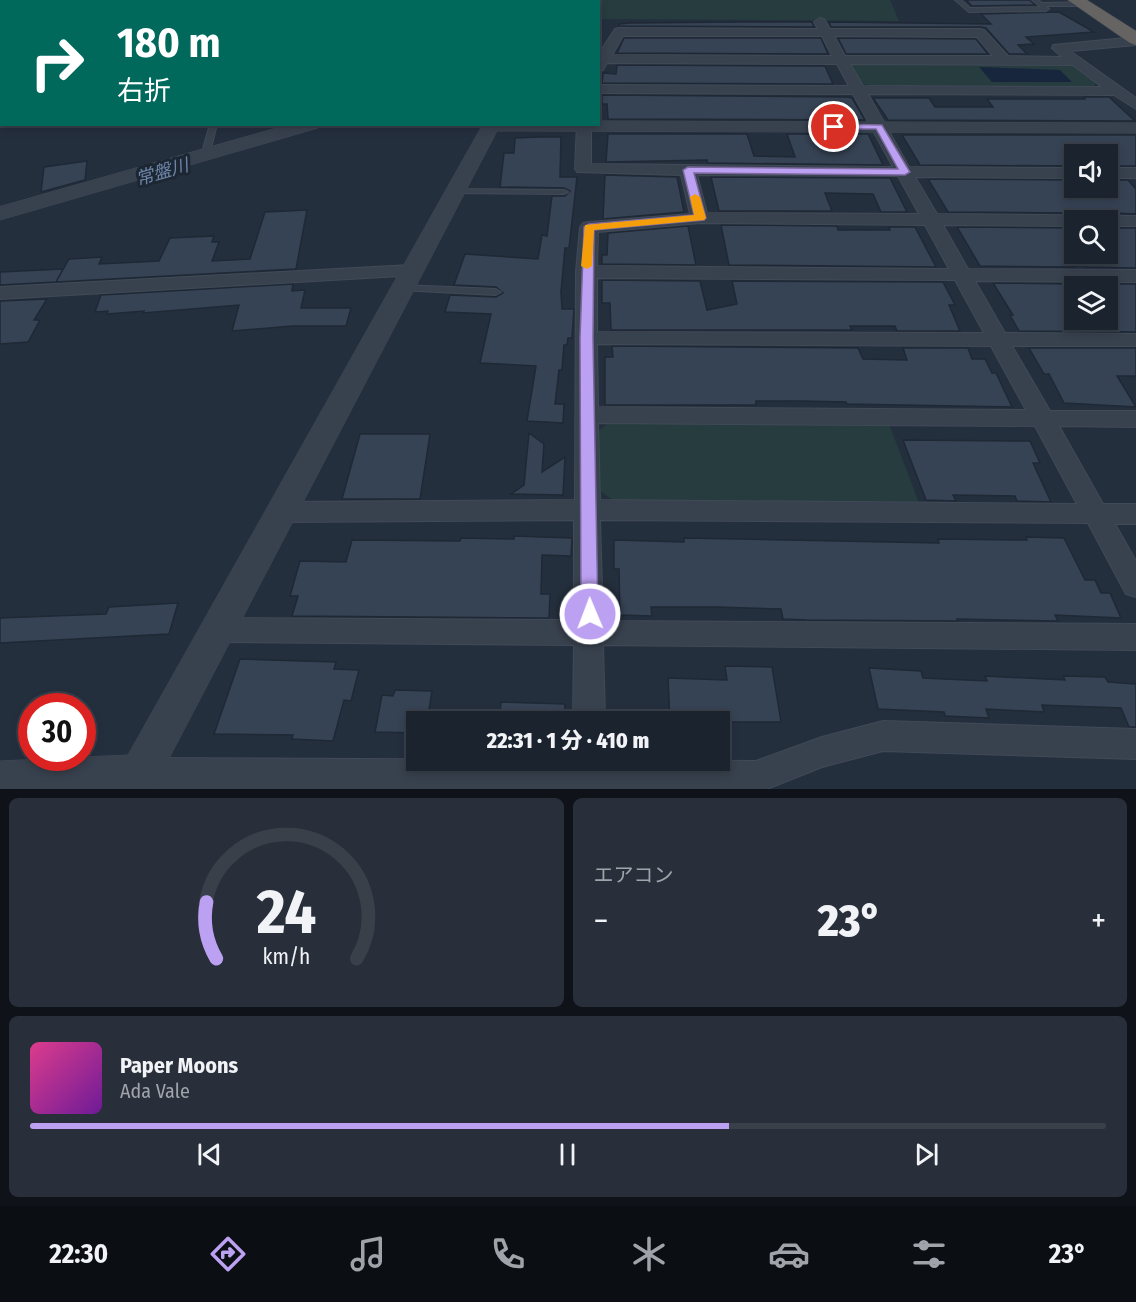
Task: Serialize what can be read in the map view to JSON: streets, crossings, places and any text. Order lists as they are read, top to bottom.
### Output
{
  "water": ["常盤川"],
  "page": {
    "turn": ["180 m", "右折"],
    "limit": "30",
    "trip": "22:31 · 1 分 · 410 m",
    "tile": "エアコン",
    "heat": ["−", "23°", "+"],
    "song": ["Paper Moons", "Ada Vale"],
    "tabs": ["22:30", "23°"],
    "gauge": ["24", "km/h"]
  }
}
